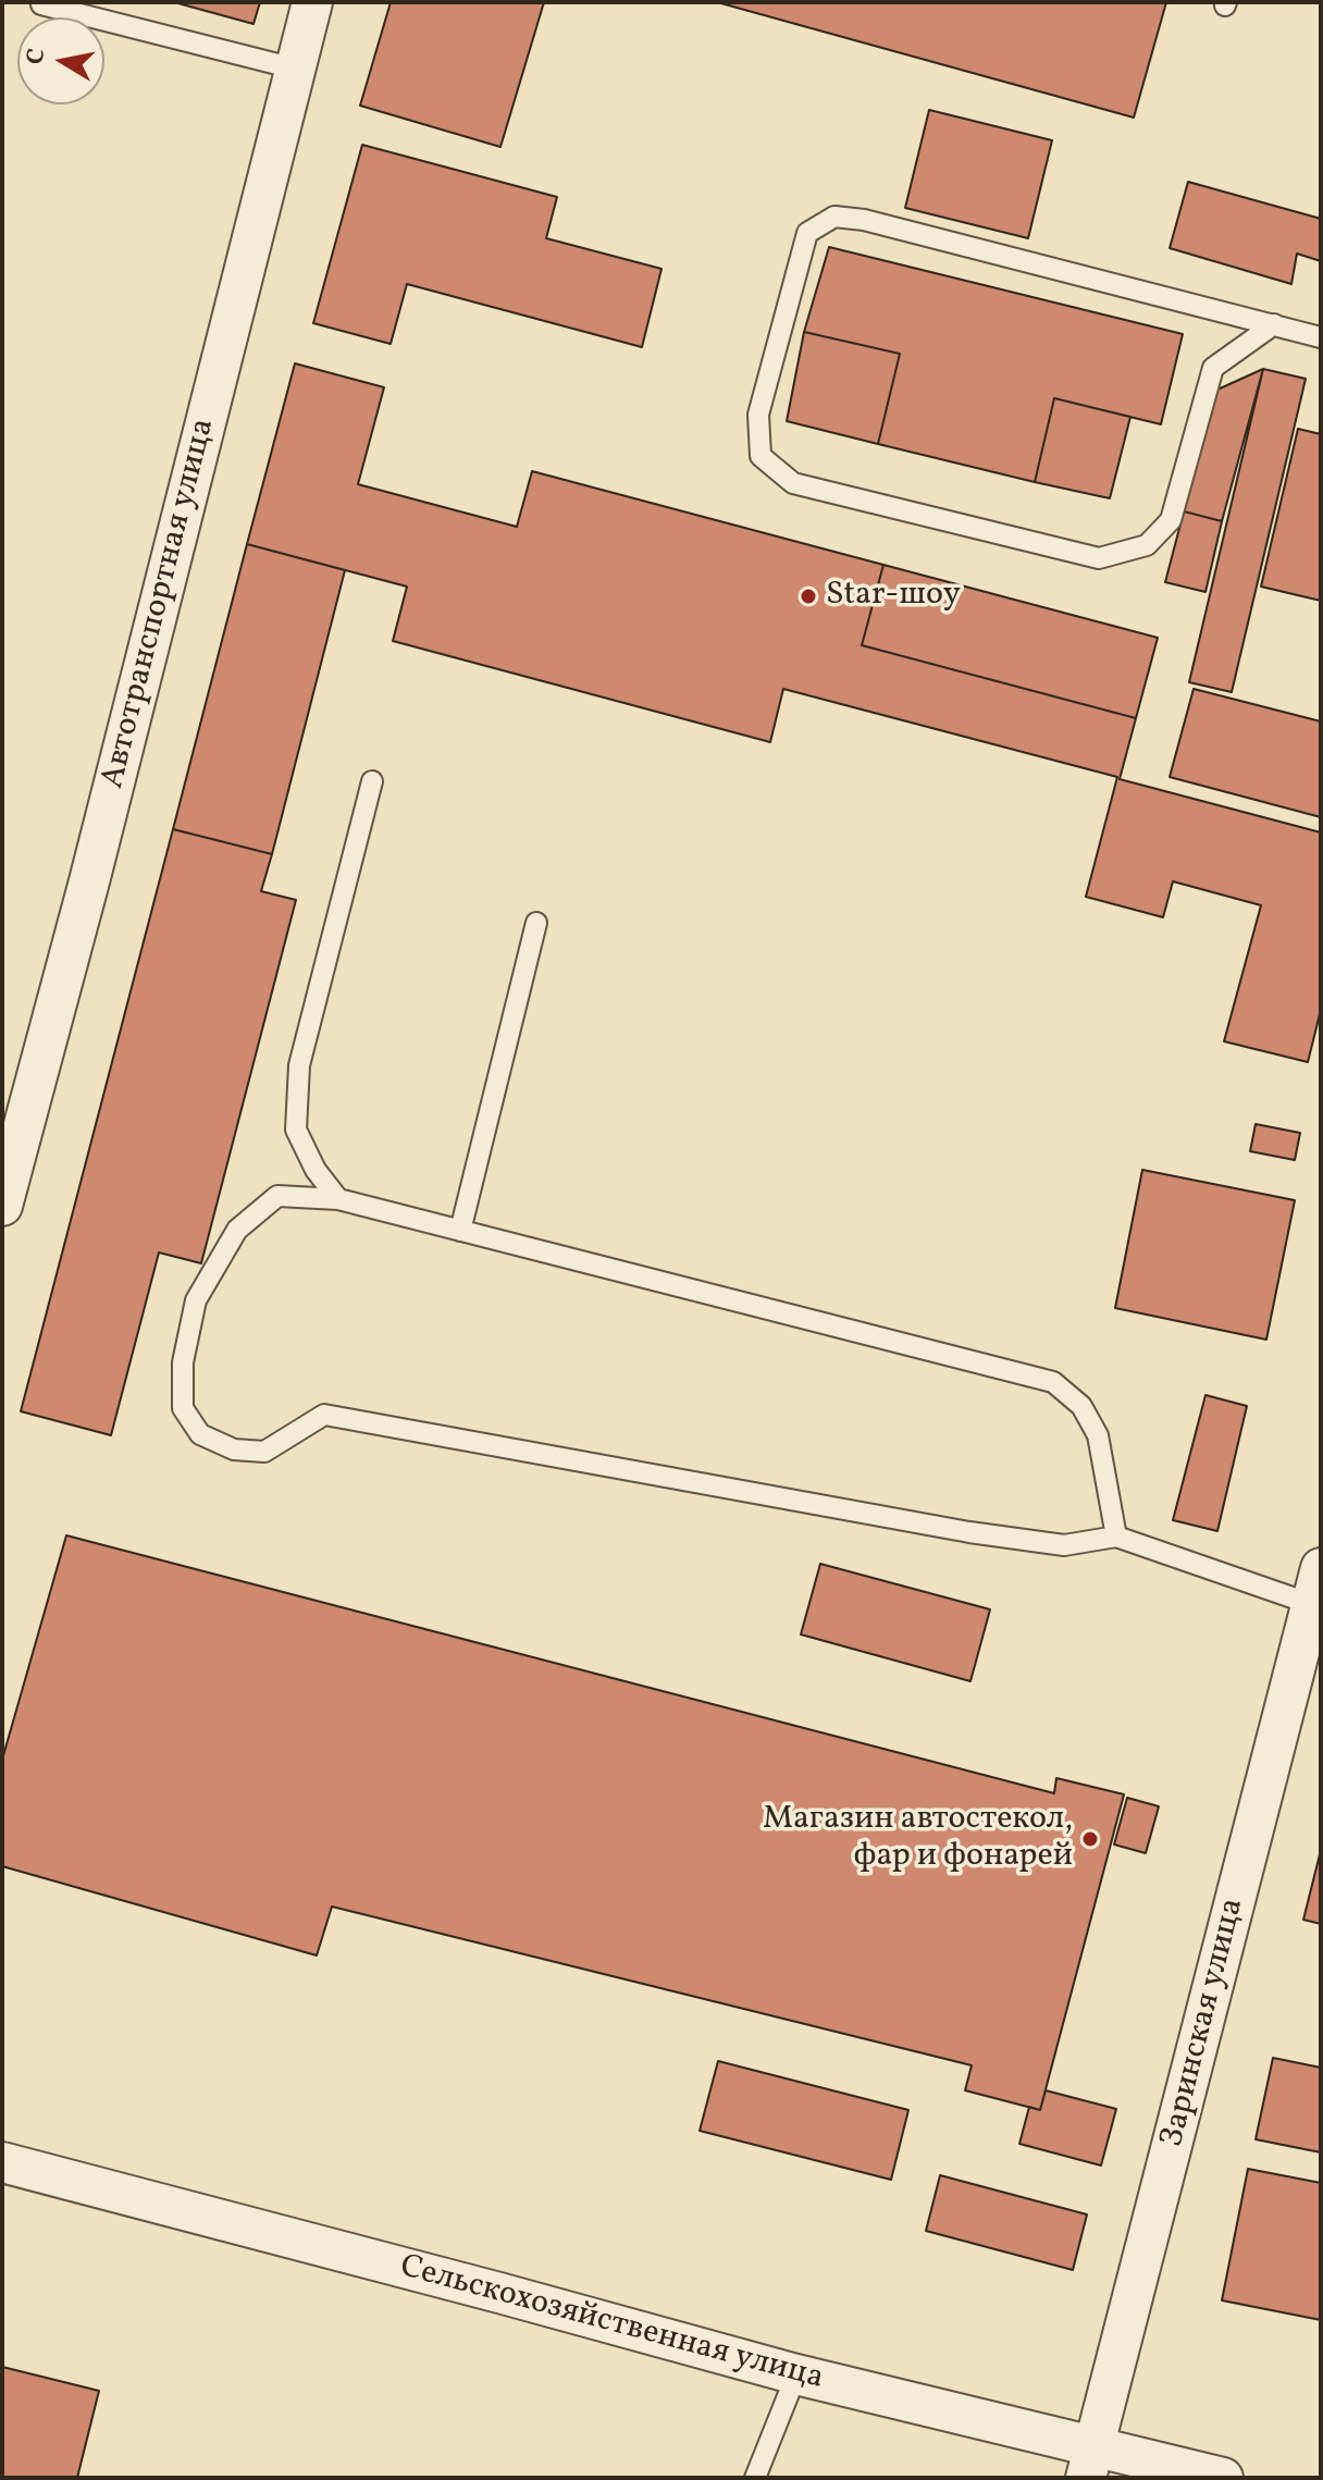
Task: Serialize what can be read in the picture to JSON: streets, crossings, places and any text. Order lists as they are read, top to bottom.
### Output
{
  "streets": {
    "street": ["Автотранспортная улица", "Заринская улица", "Сельскохозяйственная улица"]
  },
  "crossings": [
    ["Заринская улица", "Сельскохозяйственная улица"]
  ],
  "places": ["Star-шоу", "Магазин автостекол, фар и фонарей"],
  "north": "left"
}
